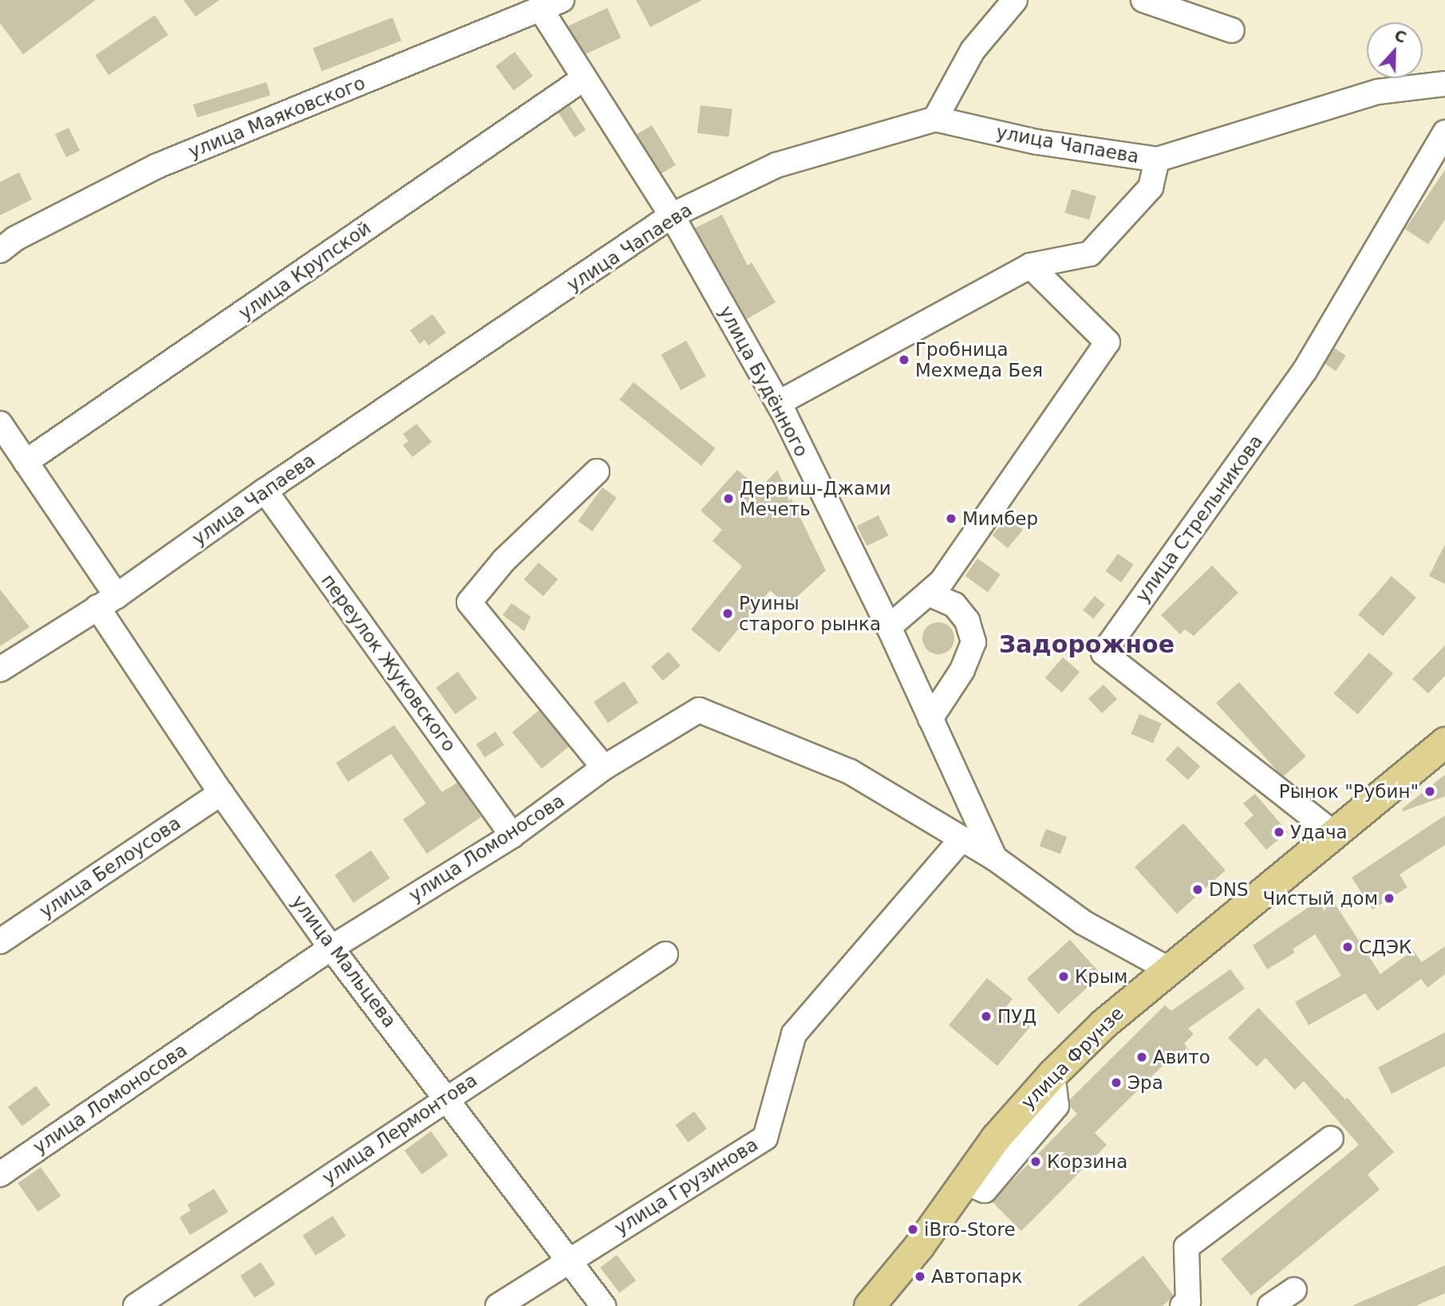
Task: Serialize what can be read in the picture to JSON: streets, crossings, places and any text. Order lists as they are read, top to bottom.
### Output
{
  "streets": {
    "main road": ["улица Фрунзе"],
    "street": [
      "улица Маяковского",
      "улица Чапаева",
      "улица Крупской",
      "улица Будённого",
      "улица Стрельникова",
      "переулок Жуковского",
      "улица Ломоносова",
      "улица Белоусова",
      "улица Мальцева",
      "улица Лермонтова",
      "улица Грузинова"
    ]
  },
  "crossings": [
    ["улица Маяковского", "улица Будённого"],
    ["улица Чапаева", "улица Будённого"],
    ["улица Чапаева", "переулок Жуковского"],
    ["улица Чапаева", "улица Мальцева"],
    ["улица Крупской", "улица Будённого"],
    ["улица Крупской", "улица Мальцева"],
    ["улица Будённого", "улица Ломоносова"],
    ["улица Будённого", "улица Фрунзе"],
    ["улица Стрельникова", "улица Фрунзе"],
    ["переулок Жуковского", "улица Ломоносова"],
    ["улица Ломоносова", "улица Мальцева"],
    ["улица Ломоносова", "улица Грузинова"],
    ["улица Белоусова", "улица Мальцева"],
    ["улица Мальцева", "улица Лермонтова"],
    ["улица Мальцева", "улица Грузинова"]
  ],
  "districts": ["Задорожное"],
  "places": [
    "Гробница Мехмеда Бея",
    "Дервиш-Джами Мечеть",
    "Мимбер",
    "Руины старого рынка",
    "Рынок \"Рубин\"",
    "Удача",
    "DNS",
    "Чистый дом",
    "СДЭК",
    "Крым",
    "ПУД",
    "Авито",
    "Эра",
    "Корзина",
    "iBro-Store",
    "Автопарк"
  ],
  "north": "top"
}
